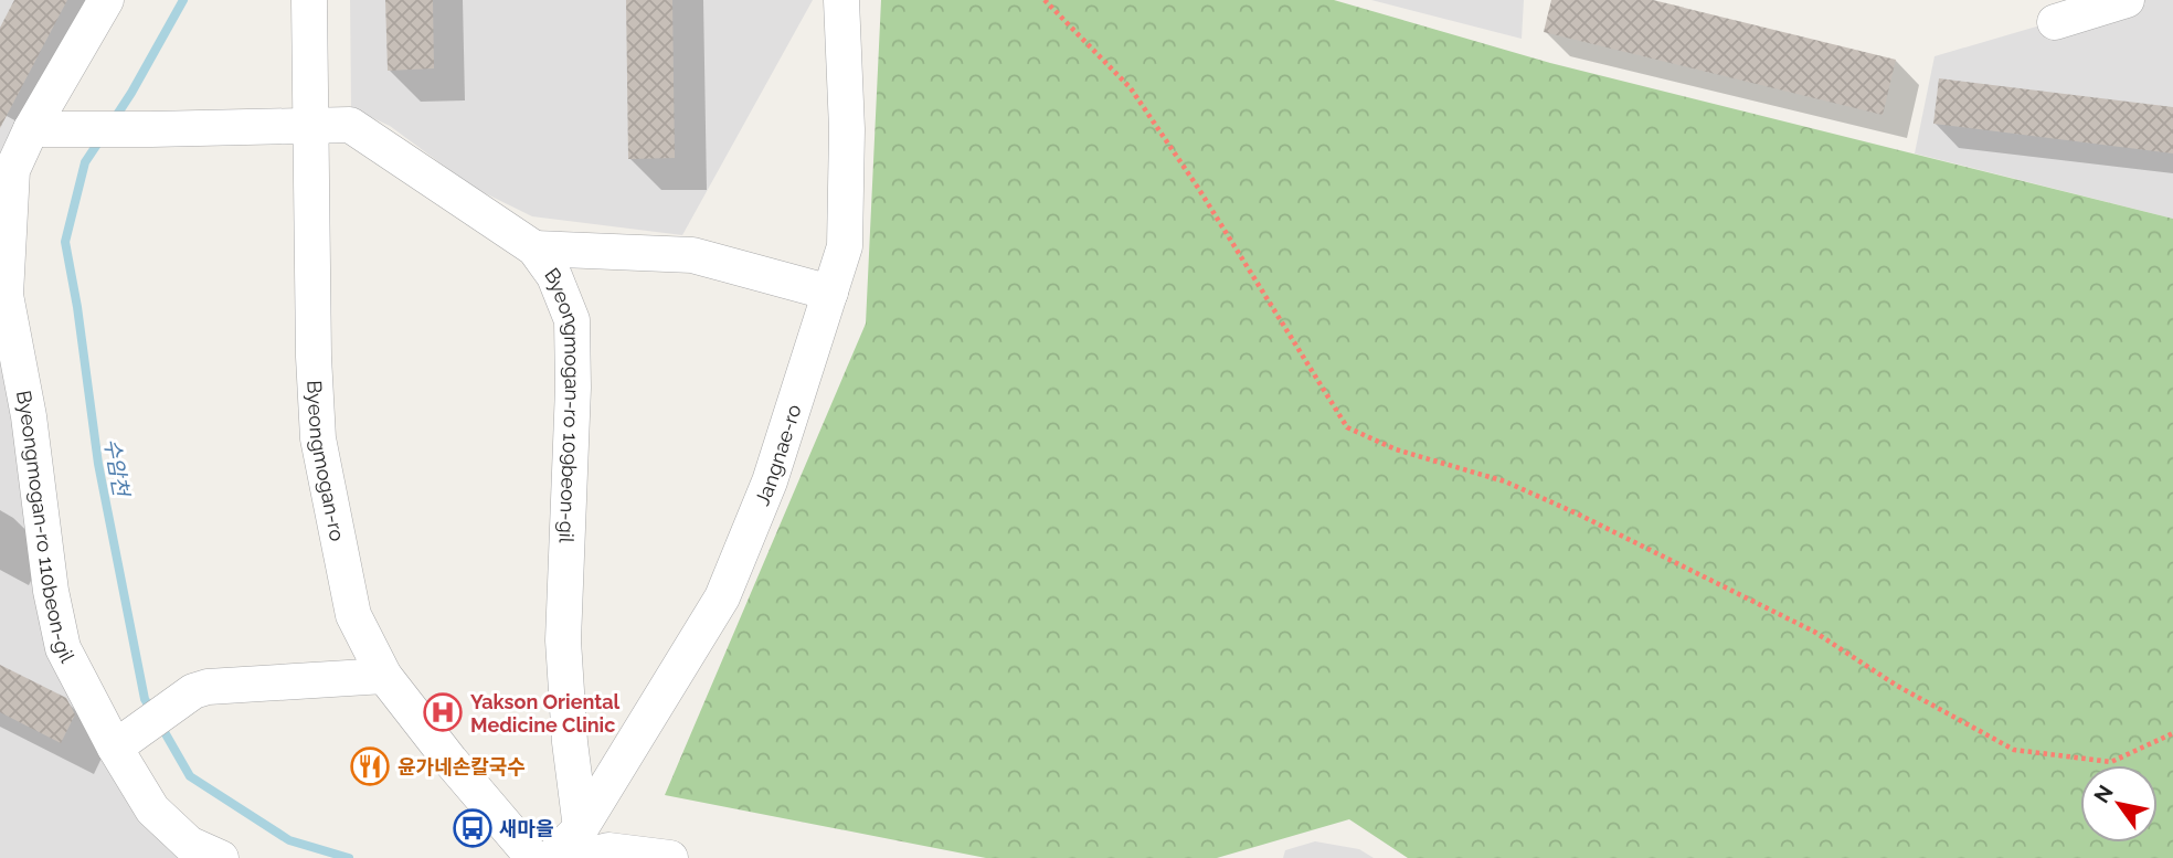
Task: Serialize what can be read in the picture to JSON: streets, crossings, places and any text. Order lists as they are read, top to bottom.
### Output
{
  "streets": {
    "street": [
      "Byeongmogan-ro 109beon-gil",
      "Jangnae-ro",
      "Byeongmogan-ro",
      "Byeongmogan-ro 110beon-gil"
    ]
  },
  "crossings": [
    ["Byeongmogan-ro 109beon-gil", "Jangnae-ro"],
    ["Byeongmogan-ro 109beon-gil", "Byeongmogan-ro"]
  ],
  "water": ["수암천"],
  "places": {
    "hospital": ["Yakson Oriental Medicine Clinic"],
    "restaurant": ["윤가네손칼국수"],
    "bus stop": ["새마을"]
  },
  "north": "top left"
}
